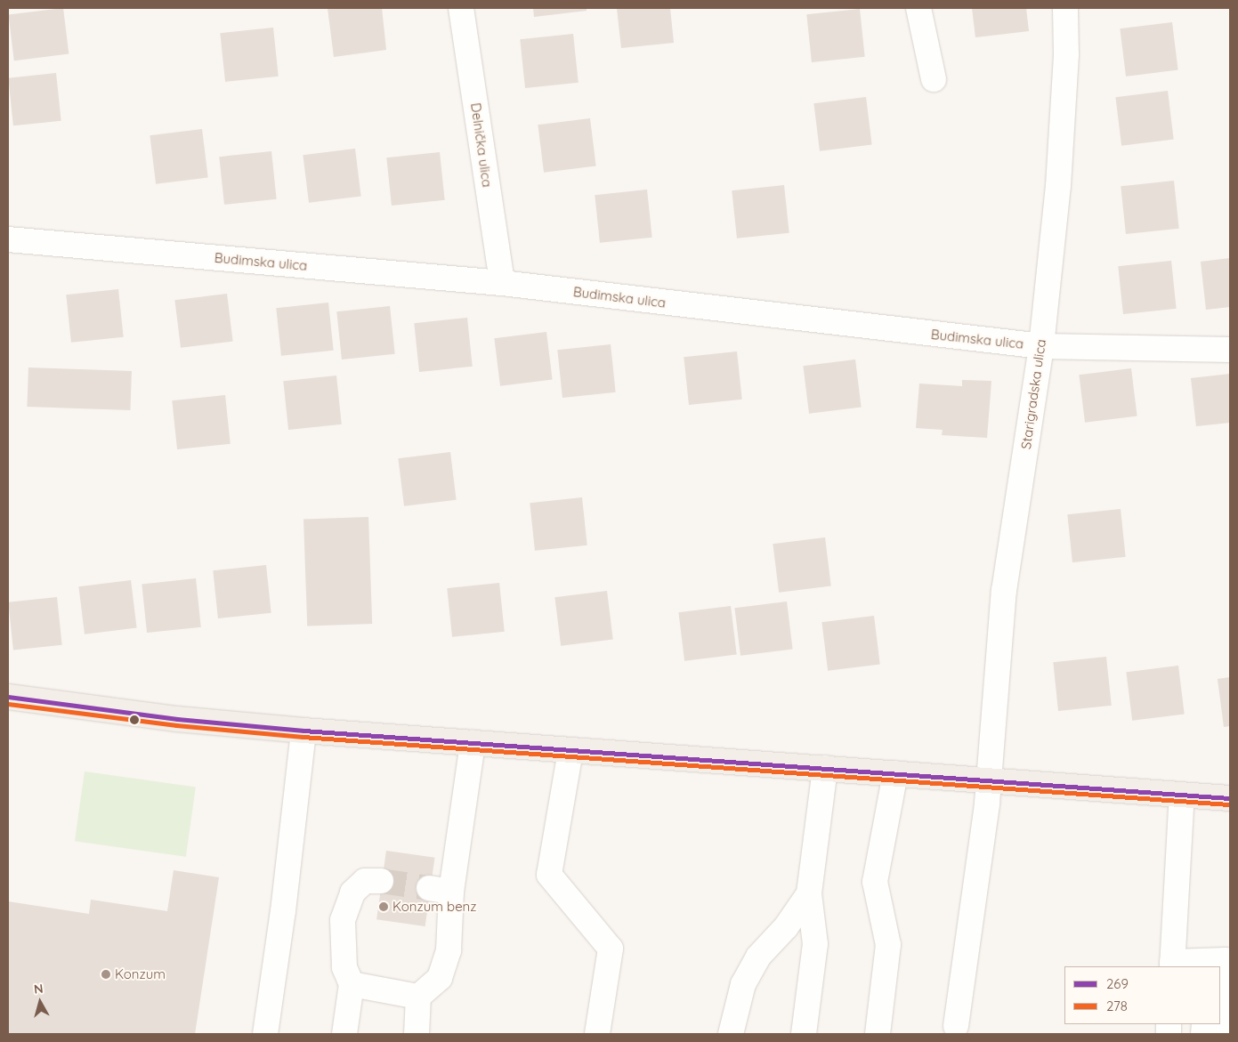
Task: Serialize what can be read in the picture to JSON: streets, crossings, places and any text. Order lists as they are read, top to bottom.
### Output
{
  "streets": {
    "street": ["Delnička ulica", "Budimska ulica", "Starigradska ulica"]
  },
  "crossings": [
    ["Delnička ulica", "Budimska ulica"],
    ["Budimska ulica", "Starigradska ulica"]
  ],
  "places": ["Konzum benz", "Konzum"],
  "lines": ["transit line 269", "transit line 278"],
  "legend": ["269", "278"],
  "north": "top"
}
